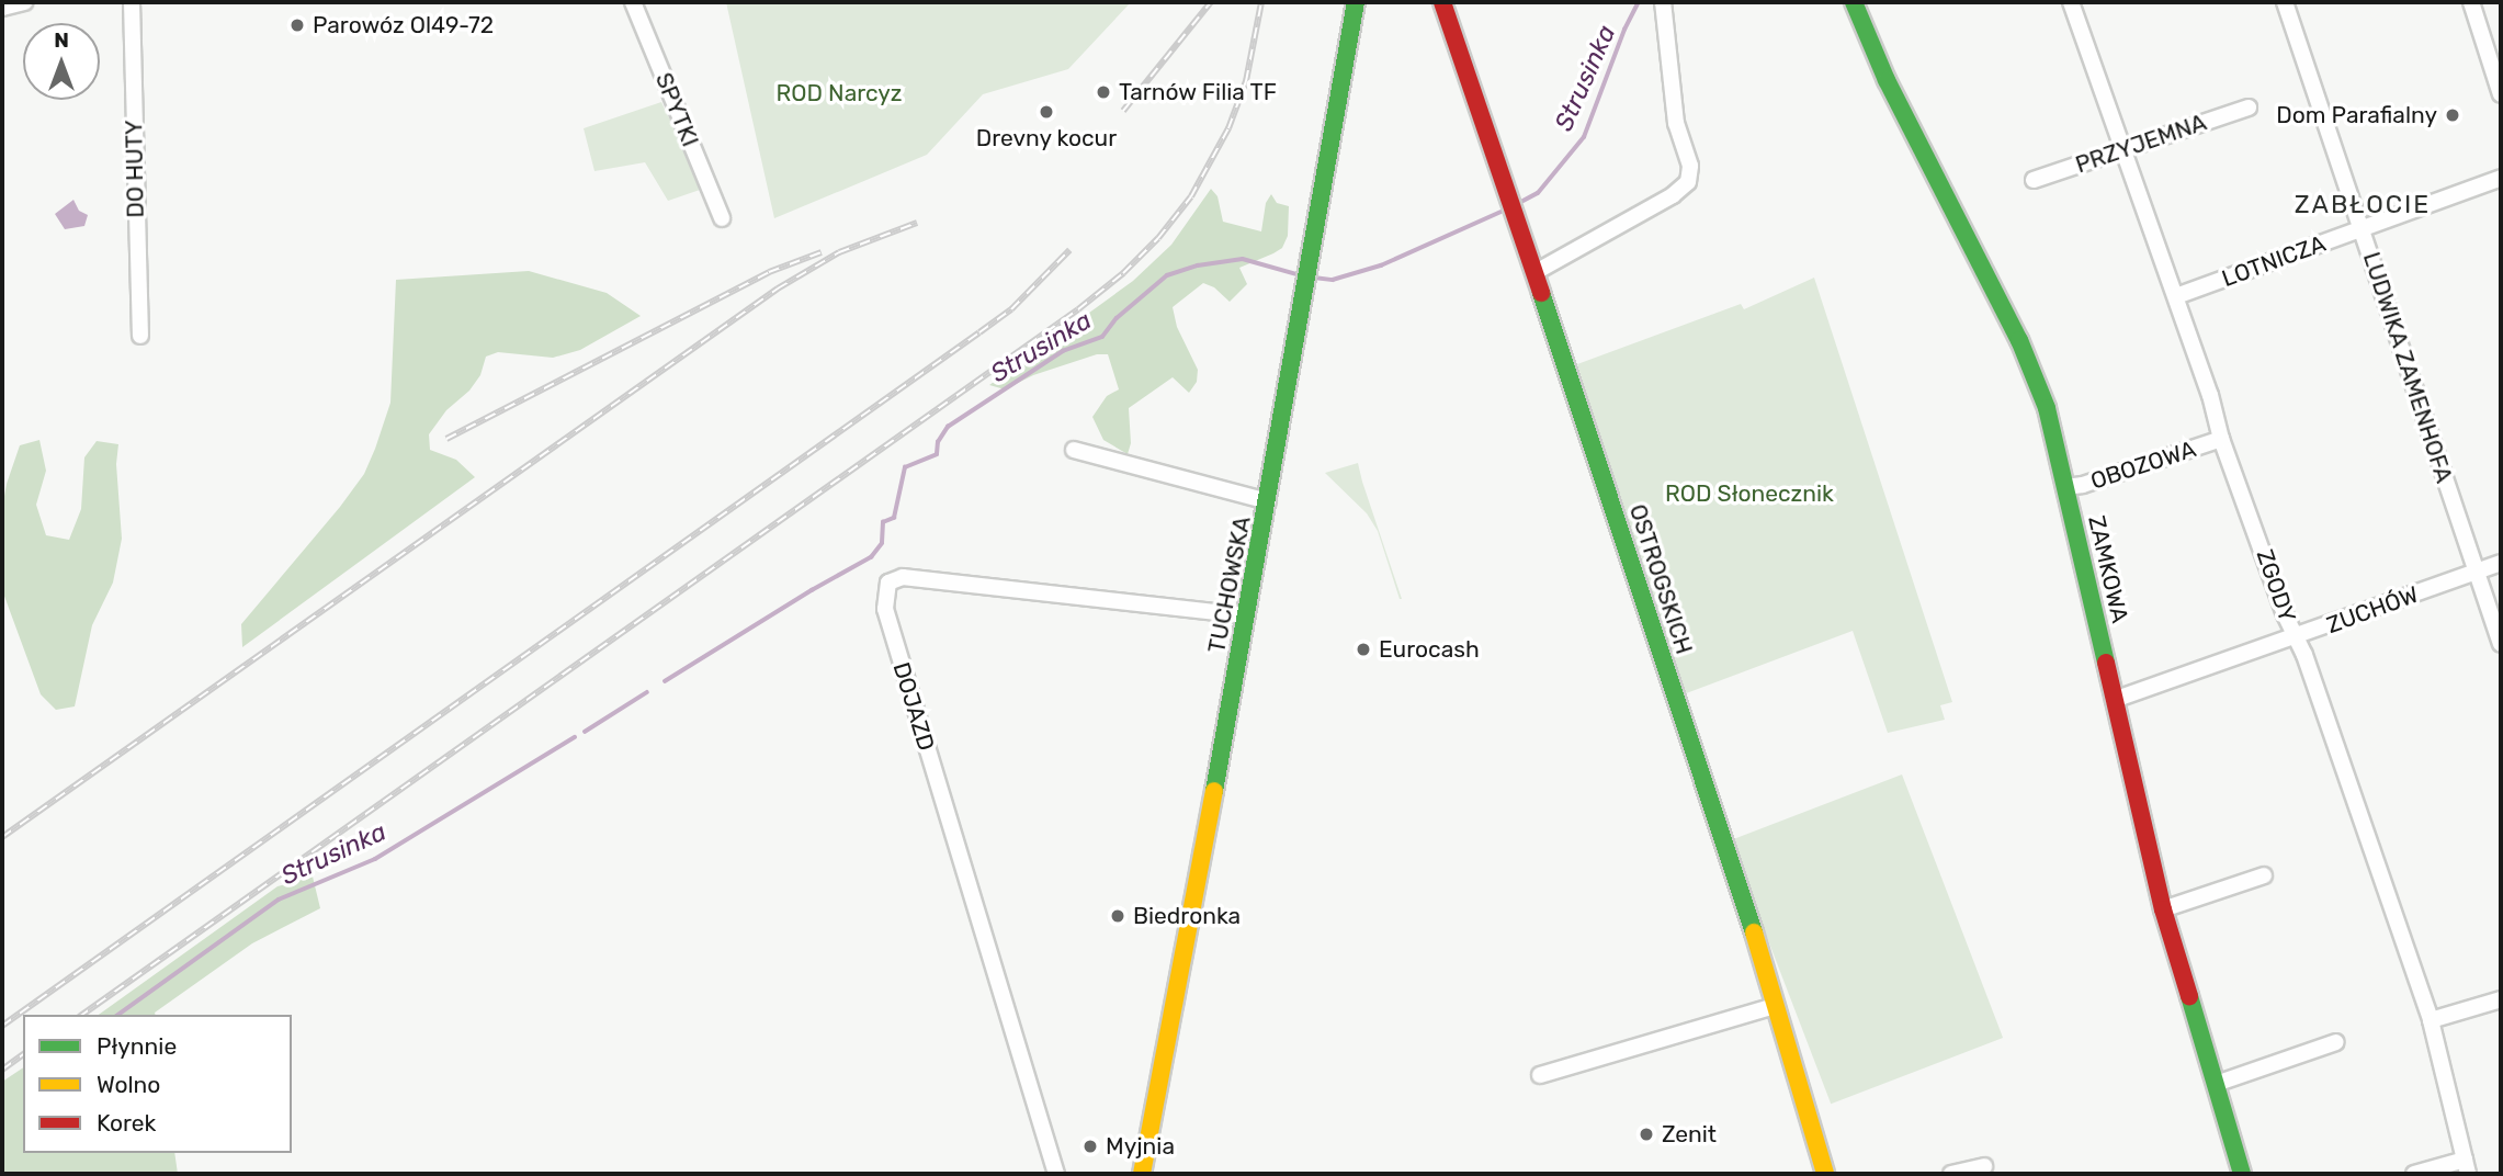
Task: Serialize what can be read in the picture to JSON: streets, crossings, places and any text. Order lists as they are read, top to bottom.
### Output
{
  "streets": {
    "street": [
      "SPYTKI",
      "PRZYJEMNA",
      "DO HUTY",
      "LOTNICZA",
      "LUDWIKA ZAMENHOFA",
      "OBOZOWA",
      "ZAMKOWA",
      "OSTROGSKICH",
      "TUCHOWSKA",
      "ZGODY",
      "ZUCHÓW",
      "DOJAZD"
    ]
  },
  "crossings": [
    ["PRZYJEMNA", "ZGODY"],
    ["LOTNICZA", "LUDWIKA ZAMENHOFA"],
    ["LOTNICZA", "ZGODY"],
    ["LUDWIKA ZAMENHOFA", "ZUCHÓW"],
    ["OBOZOWA", "ZAMKOWA"],
    ["OBOZOWA", "ZGODY"],
    ["ZAMKOWA", "ZUCHÓW"],
    ["TUCHOWSKA", "DOJAZD"],
    ["ZGODY", "ZUCHÓW"]
  ],
  "districts": ["ZABŁOCIE"],
  "water": ["Strusinka"],
  "parks": ["ROD Narcyz", "ROD Słonecznik"],
  "places": [
    "Parowóz Ol49-72",
    "Tarnów Filia TF",
    "Drevny kocur",
    "Dom Parafialny",
    "Eurocash",
    "Biedronka",
    "Zenit",
    "Myjnia"
  ],
  "legend": ["Płynnie", "Wolno", "Korek"],
  "north": "top"
}
